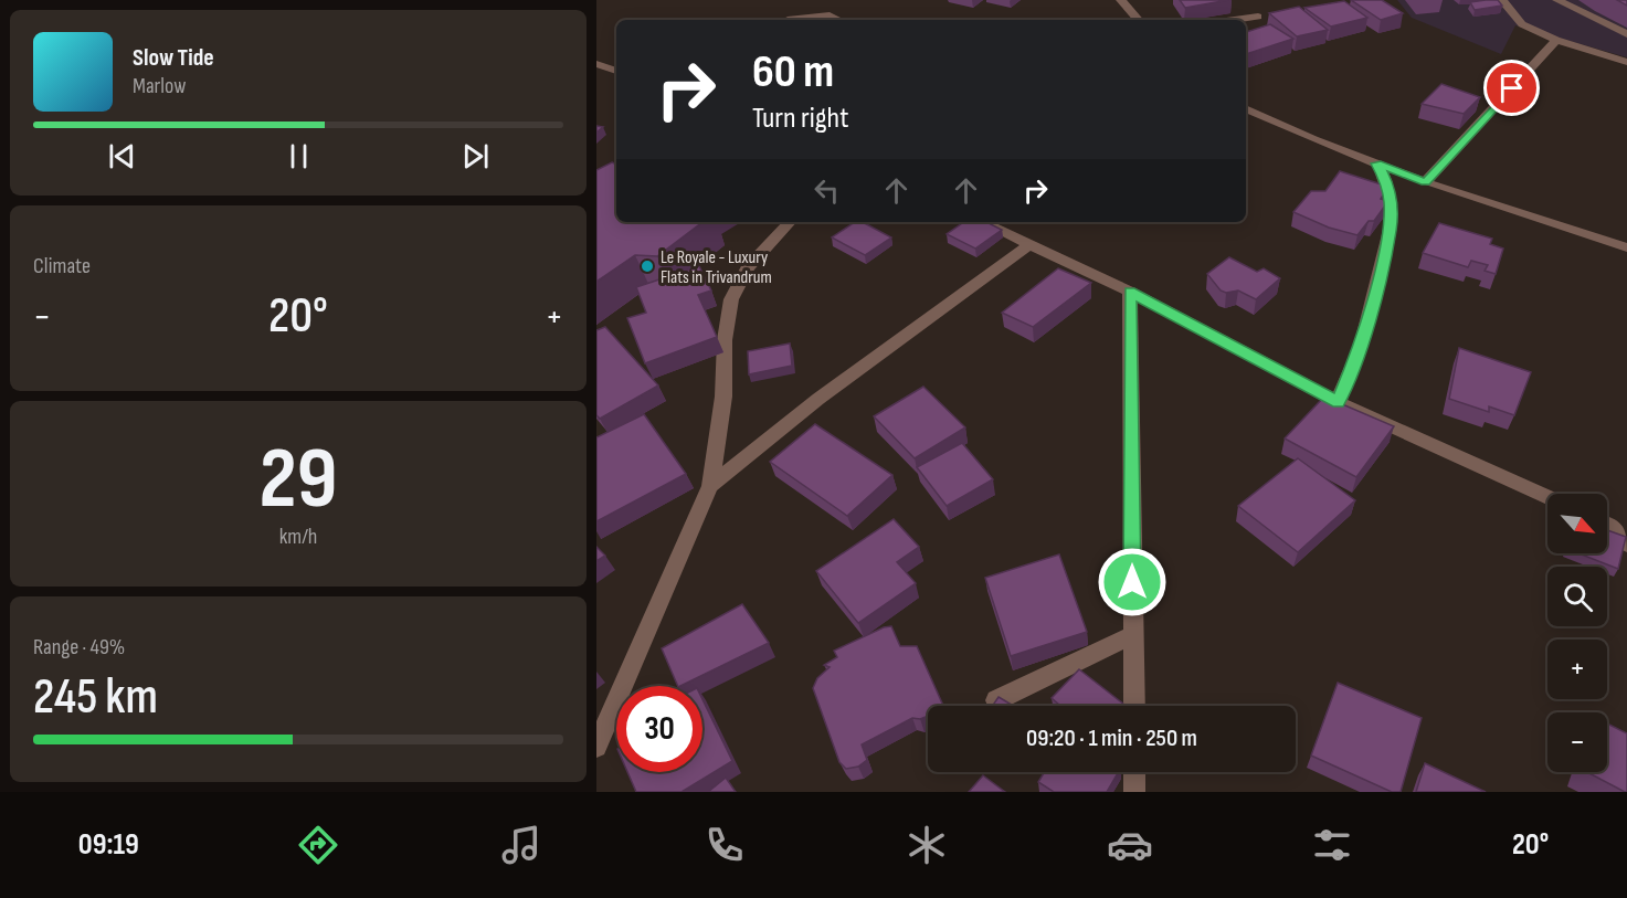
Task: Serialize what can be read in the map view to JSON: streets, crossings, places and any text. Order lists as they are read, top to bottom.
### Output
{
  "places": ["Le Royale - Luxury Flats in Trivandrum"],
  "north": "bottom right",
  "page": {
    "turn": ["60 m", "Turn right"],
    "song": ["Slow Tide", "Marlow"],
    "tile": [
      "Climate",
      ["29", "km/h"],
      ["Range · 49%", "245 km"]
    ],
    "heat": ["−", "20°", "+"],
    "map_buttons": ["+", "−"],
    "limit": "30",
    "trip": "09:20 · 1 min · 250 m",
    "tabs": ["09:19", "20°"]
  }
}
